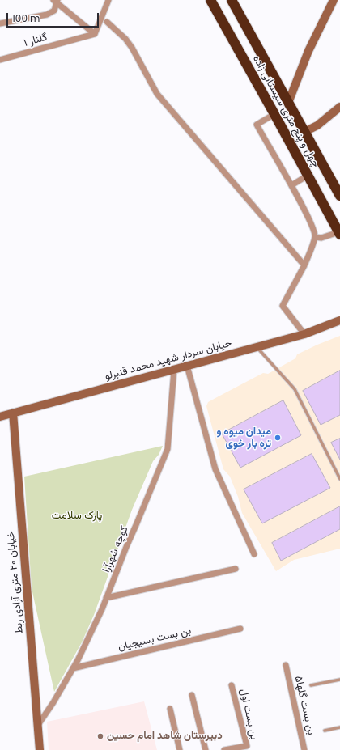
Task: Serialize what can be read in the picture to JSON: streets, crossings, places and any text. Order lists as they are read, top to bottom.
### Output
{
  "streets": {
    "highway": ["چهل و پنج متری سیستانی زاده"],
    "street": [
      "۱ گلنار",
      "خیابان سردار شهید محمد قنبرلو",
      "کوچه شهرآرا",
      "خیابان ۲۰ متری آزادی ربط",
      "بن بست بسیجیان",
      "بن بست گلها۵",
      "بن بست اول"
    ]
  },
  "crossings": [
    ["خیابان سردار شهید محمد قنبرلو", "کوچه شهرآرا"],
    ["خیابان سردار شهید محمد قنبرلو", "خیابان ۲۰ متری آزادی ربط"],
    ["کوچه شهرآرا", "خیابان ۲۰ متری آزادی ربط"],
    ["کوچه شهرآرا", "بن بست بسیجیان"]
  ],
  "parks": ["پارک سلامت"],
  "places": ["میدان میوه و تره بار خوی", "دبیرستان شاهد امام حسین"],
  "scale_bar": "100 m"
}
